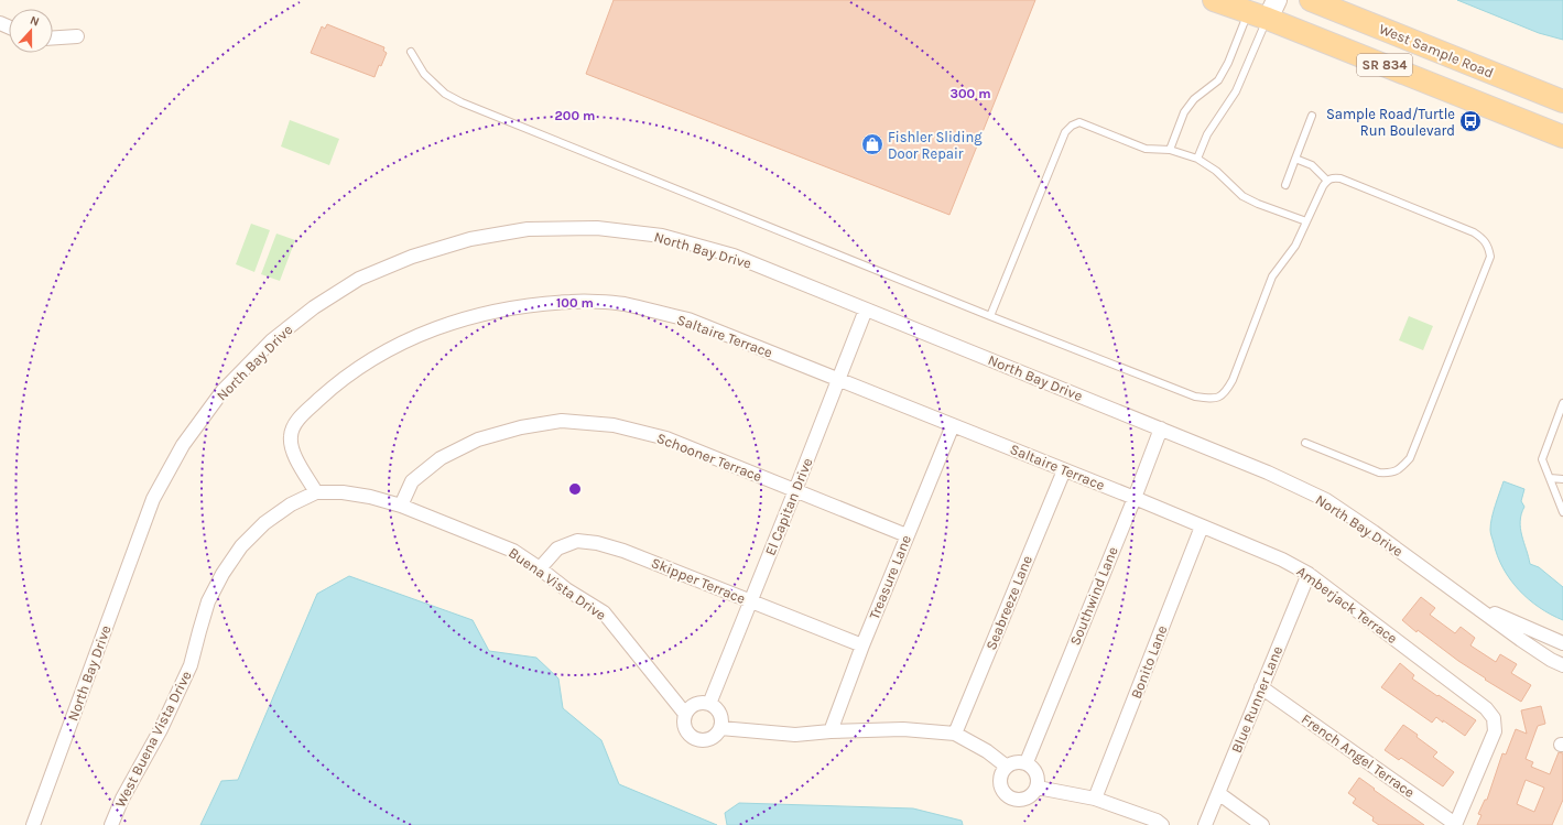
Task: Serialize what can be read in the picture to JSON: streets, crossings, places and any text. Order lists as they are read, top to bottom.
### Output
{
  "streets": {
    "main road": ["West Sample Road", "SR 834"],
    "street": [
      "North Bay Drive",
      "Saltaire Terrace",
      "Schooner Terrace",
      "El Capitan Drive",
      "Treasure Lane",
      "Skipper Terrace",
      "Buena Vista Drive",
      "Southwind Lane",
      "Seabreeze Lane",
      "Amberjack Terrace",
      "Bonito Lane",
      "Blue Runner Lane",
      "West Buena Vista Drive",
      "French Angel Terrace"
    ]
  },
  "crossings": [
    ["North Bay Drive", "El Capitan Drive"],
    ["North Bay Drive", "Southwind Lane"],
    ["Saltaire Terrace", "El Capitan Drive"],
    ["Saltaire Terrace", "Treasure Lane"],
    ["Saltaire Terrace", "Buena Vista Drive"],
    ["Saltaire Terrace", "Southwind Lane"],
    ["Saltaire Terrace", "Seabreeze Lane"],
    ["Saltaire Terrace", "Amberjack Terrace"],
    ["Saltaire Terrace", "West Buena Vista Drive"],
    ["Schooner Terrace", "El Capitan Drive"],
    ["Schooner Terrace", "Treasure Lane"],
    ["Schooner Terrace", "Buena Vista Drive"],
    ["El Capitan Drive", "Skipper Terrace"],
    ["El Capitan Drive", "Buena Vista Drive"],
    ["Treasure Lane", "Skipper Terrace"],
    ["Skipper Terrace", "Buena Vista Drive"],
    ["Buena Vista Drive", "West Buena Vista Drive"],
    ["Southwind Lane", "Amberjack Terrace"],
    ["Amberjack Terrace", "Bonito Lane"],
    ["Amberjack Terrace", "Blue Runner Lane"],
    ["Amberjack Terrace", "French Angel Terrace"],
    ["Blue Runner Lane", "French Angel Terrace"]
  ],
  "places": {
    "bus stop": ["Sample Road/Turtle Run Boulevard"],
    "shop": ["Fishler Sliding Door Repair"]
  },
  "north": "top",
  "rings": ["300 m", "200 m", "100 m"]
}
